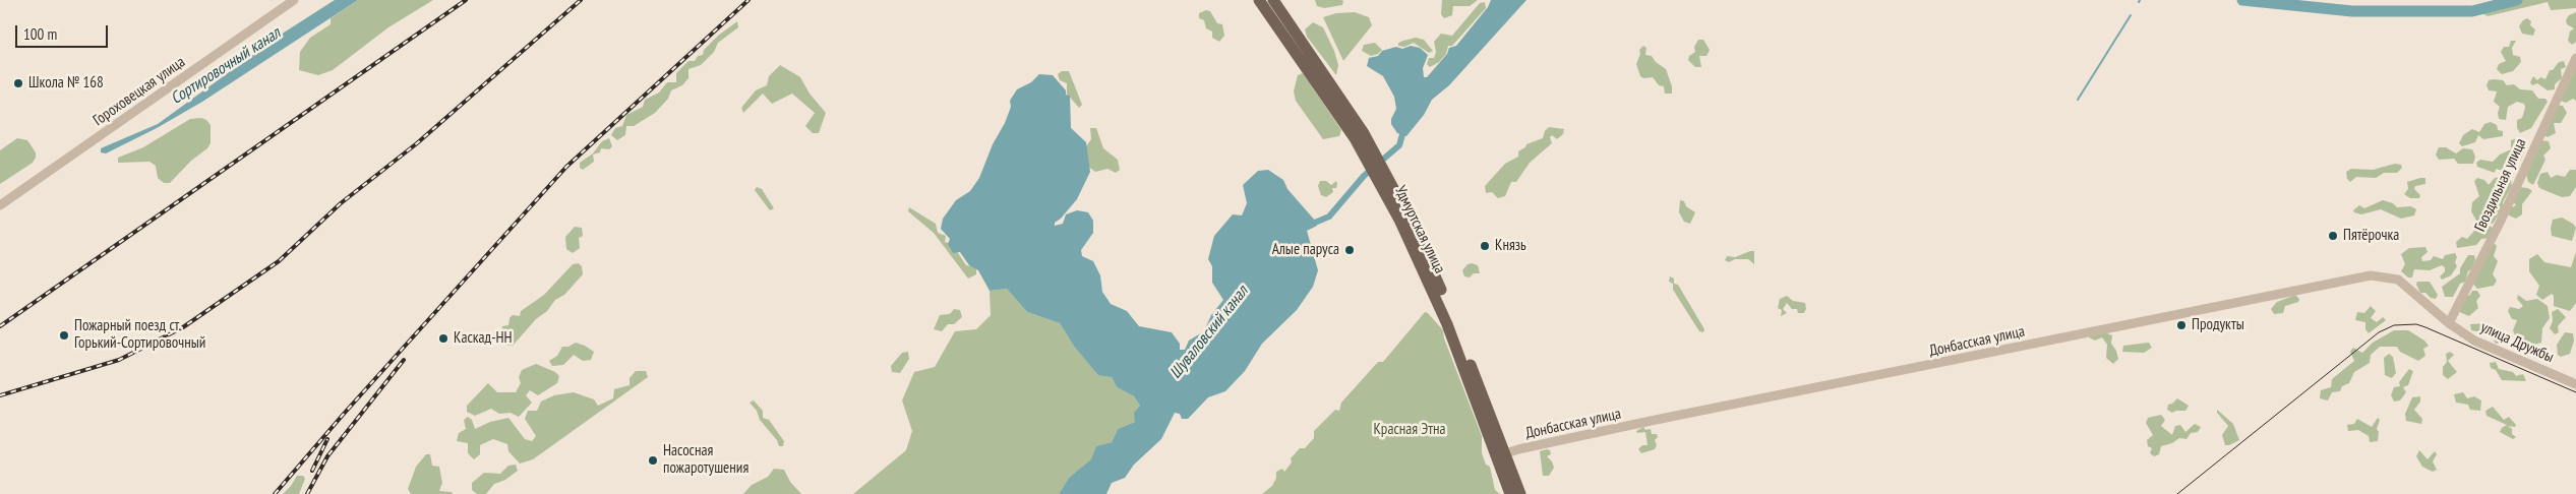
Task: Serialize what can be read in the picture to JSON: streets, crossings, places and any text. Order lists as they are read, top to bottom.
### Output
{
  "streets": {
    "main road": ["Удмуртская улица"],
    "street": [
      "Гороховецкая улица",
      "Гвоздильная улица",
      "Донбасская улица",
      "улица Дружбы"
    ]
  },
  "crossings": [
    ["Гвоздильная улица", "Донбасская улица"],
    ["Гвоздильная улица", "улица Дружбы"],
    ["Удмуртская улица", "Донбасская улица"],
    ["Донбасская улица", "улица Дружбы"]
  ],
  "water": ["Сортировочный канал", "Шуваловский канал"],
  "parks": ["Красная Этна"],
  "places": [
    "Школа № 168",
    "Пятёрочка",
    "Князь",
    "Алые паруса",
    "Продукты",
    "Пожарный поезд ст. Горький-Сортировочный",
    "Каскад-НН",
    "Насосная пожаротушения"
  ],
  "scale_bar": "100 m"
}
